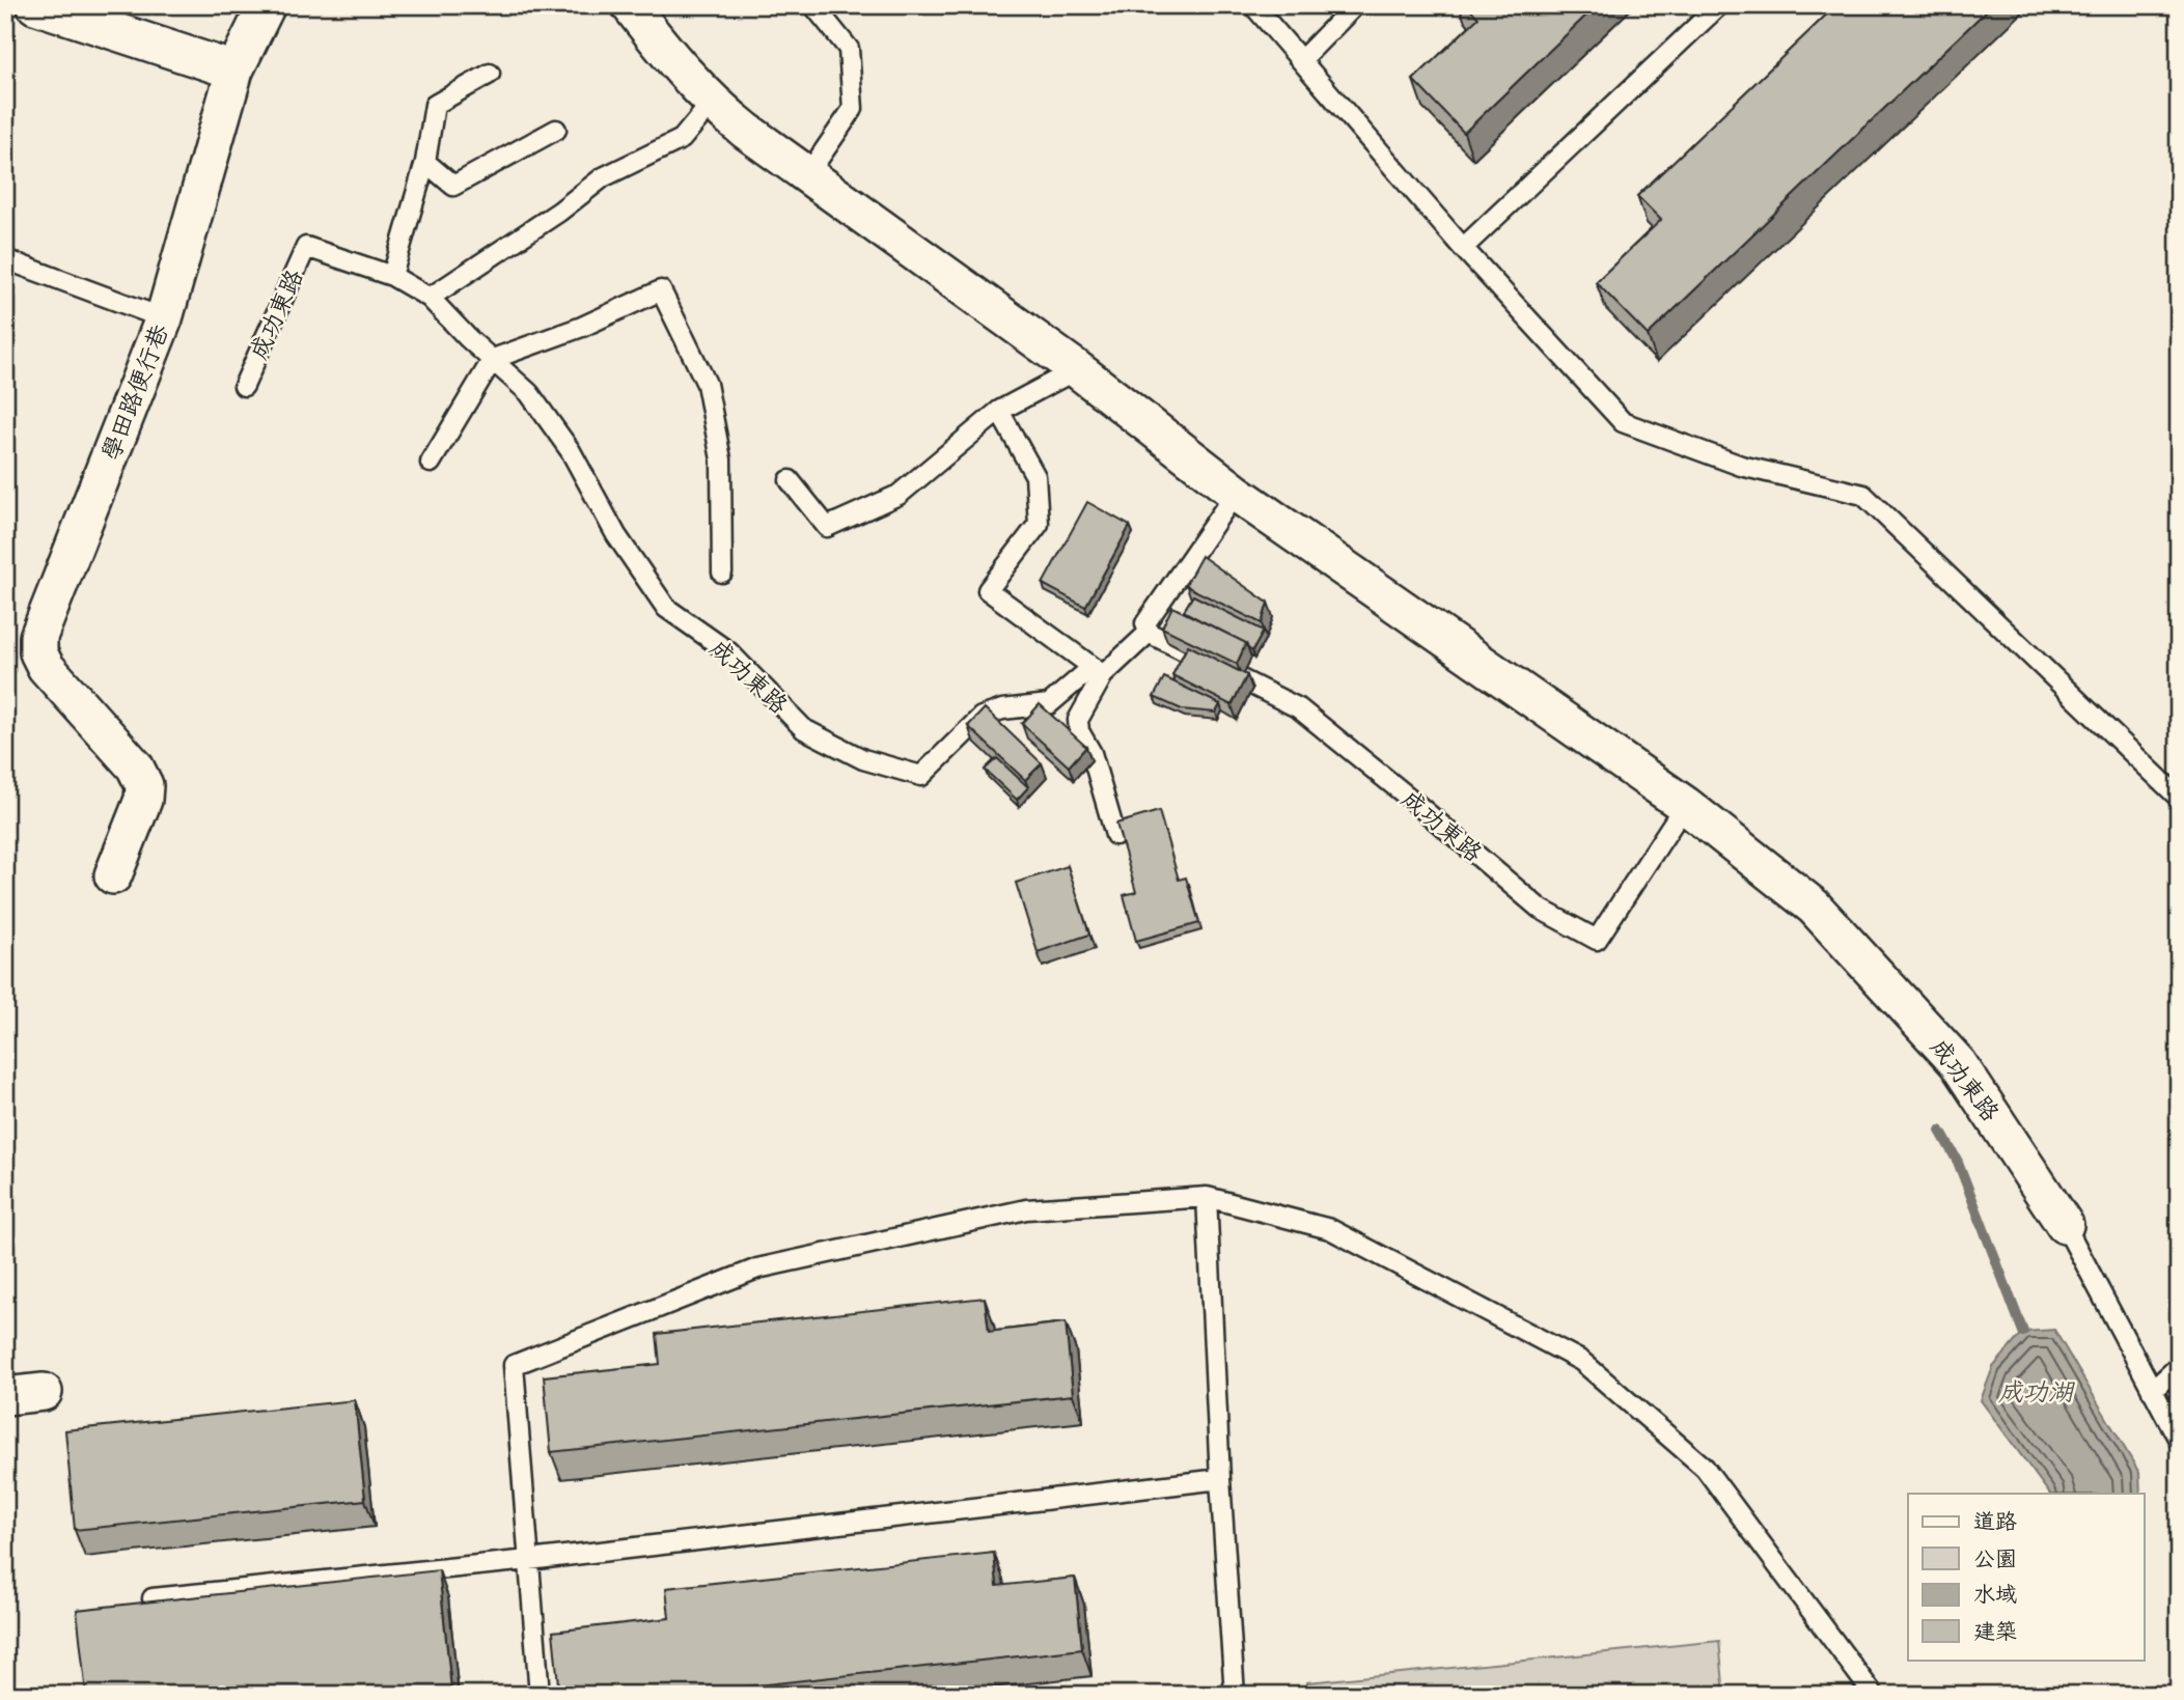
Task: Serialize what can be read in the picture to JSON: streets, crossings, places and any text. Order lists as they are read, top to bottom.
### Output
{
  "streets": {
    "street": ["成功東路", "學田路便行巷"]
  },
  "water": ["成功湖"],
  "legend": [
    "道路",
    "公園",
    "水域",
    "建築"
  ]
}
